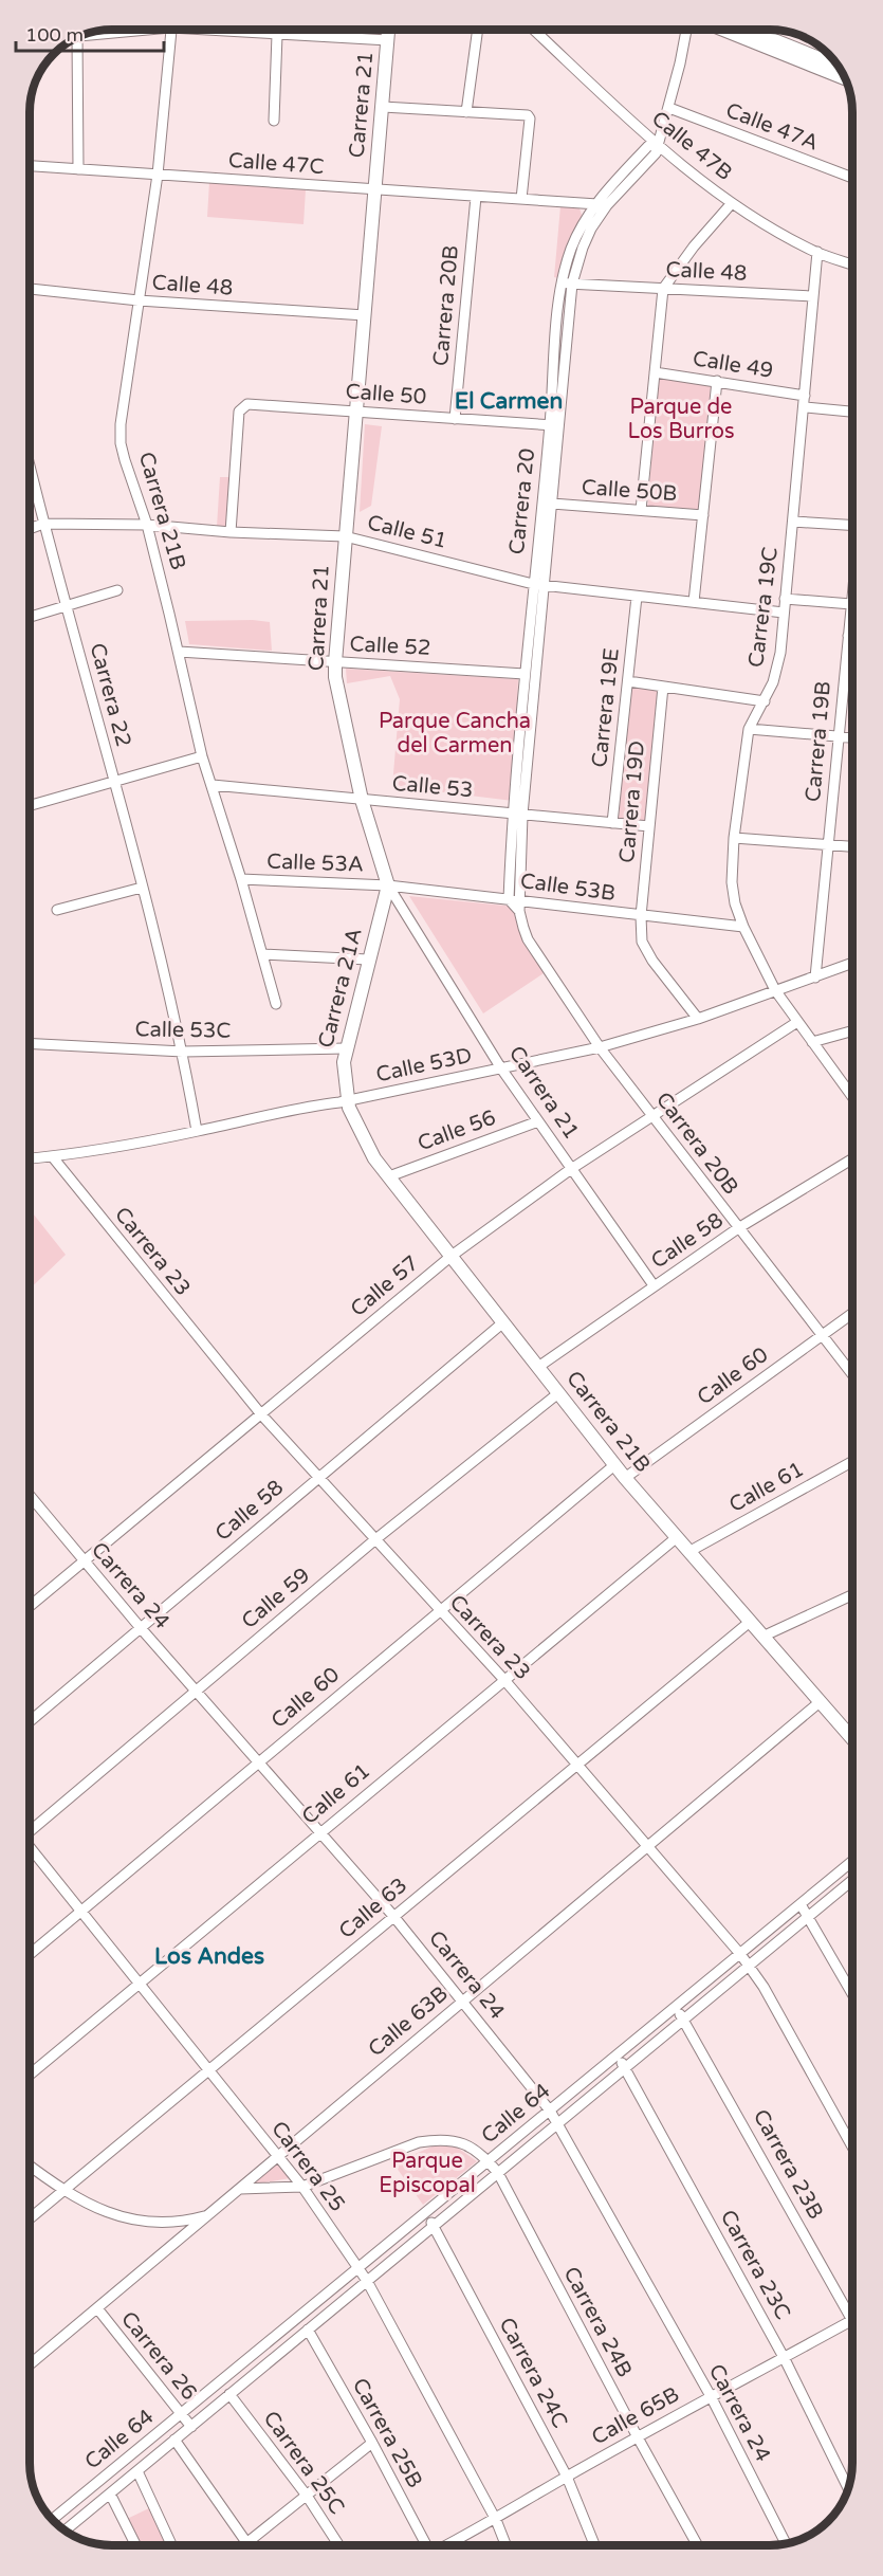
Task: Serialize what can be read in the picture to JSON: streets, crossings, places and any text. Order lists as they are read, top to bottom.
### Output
{
  "streets": {
    "main road": ["Carrera 21", "Carrera 21B", "Carrera 21A"],
    "street": [
      "Calle 47A",
      "Calle 47B",
      "Calle 47C",
      "Calle 48",
      "Carrera 20B",
      "Calle 49",
      "Calle 50",
      "Calle 50B",
      "Carrera 20",
      "Calle 51",
      "Carrera 19C",
      "Calle 52",
      "Carrera 22",
      "Carrera 19E",
      "Carrera 19B",
      "Calle 53",
      "Carrera 19D",
      "Calle 53A",
      "Calle 53B",
      "Calle 53C",
      "Calle 53D",
      "Calle 56",
      "Calle 58",
      "Carrera 23",
      "Calle 57",
      "Calle 60",
      "Calle 61",
      "Carrera 24",
      "Calle 59",
      "Calle 63",
      "Calle 63B",
      "Calle 64",
      "Carrera 23B",
      "Carrera 25",
      "Carrera 23C",
      "Carrera 24B",
      "Carrera 26",
      "Carrera 24C",
      "Calle 65B",
      "Carrera 25B",
      "Carrera 25C"
    ]
  },
  "crossings": [
    ["Carrera 21", "Calle 47C"],
    ["Carrera 21", "Calle 48"],
    ["Carrera 21", "Calle 50"],
    ["Carrera 21", "Calle 51"],
    ["Carrera 21", "Calle 52"],
    ["Carrera 21", "Calle 53"],
    ["Carrera 21", "Calle 53A"],
    ["Carrera 21", "Calle 53B"],
    ["Carrera 21", "Carrera 21A"],
    ["Carrera 21", "Calle 53D"],
    ["Carrera 21", "Calle 56"],
    ["Carrera 21", "Calle 58"],
    ["Carrera 21", "Calle 57"],
    ["Calle 47A", "Carrera 20"],
    ["Calle 47B", "Carrera 20"],
    ["Calle 47B", "Carrera 19C"],
    ["Calle 47C", "Carrera 20B"],
    ["Calle 47C", "Carrera 20"],
    ["Calle 47C", "Carrera 21B"],
    ["Calle 48", "Carrera 20"],
    ["Calle 48", "Carrera 21B"],
    ["Calle 48", "Carrera 19C"],
    ["Carrera 20B", "Calle 50"],
    ["Carrera 20B", "Carrera 20"],
    ["Carrera 20B", "Calle 53B"],
    ["Carrera 20B", "Calle 53D"],
    ["Carrera 20B", "Calle 58"],
    ["Carrera 20B", "Calle 57"],
    ["Carrera 20B", "Calle 60"],
    ["Calle 49", "Carrera 19C"],
    ["Calle 50", "Carrera 20"],
    ["Calle 50", "Calle 51"],
    ["Calle 50B", "Carrera 20"],
    ["Carrera 20", "Calle 51"],
    ["Carrera 20", "Calle 52"],
    ["Carrera 20", "Calle 53"],
    ["Carrera 20", "Calle 53B"],
    ["Carrera 21B", "Calle 51"],
    ["Carrera 21B", "Calle 52"],
    ["Carrera 21B", "Calle 53"],
    ["Carrera 21B", "Calle 53A"],
    ["Carrera 21B", "Carrera 21A"],
    ["Carrera 21B", "Calle 53D"],
    ["Carrera 21B", "Calle 56"],
    ["Carrera 21B", "Calle 58"],
    ["Carrera 21B", "Calle 57"],
    ["Carrera 21B", "Calle 60"],
    ["Carrera 21B", "Calle 61"],
    ["Carrera 21B", "Calle 59"],
    ["Carrera 21B", "Calle 63"],
    ["Carrera 21B", "Calle 63B"],
    ["Calle 51", "Carrera 19C"],
    ["Calle 51", "Carrera 22"],
    ["Calle 51", "Carrera 19E"],
    ["Carrera 19C", "Calle 53B"],
    ["Carrera 19C", "Calle 53D"],
    ["Carrera 22", "Calle 53C"],
    ["Carrera 22", "Calle 53D"],
    ["Carrera 19E", "Calle 53"],
    ["Carrera 19B", "Calle 53D"],
    ["Calle 53", "Carrera 19D"],
    ["Carrera 19D", "Calle 53B"],
    ["Carrera 19D", "Calle 53D"],
    ["Calle 53A", "Calle 53B"],
    ["Calle 53A", "Carrera 21A"],
    ["Calle 53B", "Carrera 21A"],
    ["Carrera 21A", "Calle 53C"],
    ["Carrera 21A", "Calle 53D"],
    ["Calle 53D", "Carrera 23"],
    ["Calle 58", "Carrera 23"],
    ["Calle 58", "Carrera 24"],
    ["Carrera 23", "Calle 57"],
    ["Carrera 23", "Calle 60"],
    ["Carrera 23", "Calle 61"],
    ["Carrera 23", "Calle 59"],
    ["Carrera 23", "Calle 63"],
    ["Carrera 23", "Calle 63B"],
    ["Carrera 23", "Calle 64"],
    ["Calle 57", "Carrera 24"],
    ["Calle 60", "Carrera 24"],
    ["Calle 60", "Carrera 25"],
    ["Calle 61", "Carrera 24"],
    ["Calle 61", "Carrera 25"],
    ["Carrera 24", "Calle 59"],
    ["Carrera 24", "Calle 63"],
    ["Carrera 24", "Calle 63B"],
    ["Carrera 24", "Calle 64"],
    ["Carrera 24", "Calle 65B"],
    ["Calle 63", "Carrera 25"],
    ["Calle 63B", "Carrera 25"],
    ["Calle 63B", "Carrera 24B"],
    ["Calle 63B", "Carrera 26"],
    ["Calle 64", "Carrera 23B"],
    ["Calle 64", "Carrera 25"],
    ["Calle 64", "Carrera 23C"],
    ["Calle 64", "Carrera 24B"],
    ["Calle 64", "Carrera 26"],
    ["Calle 64", "Carrera 24C"],
    ["Calle 64", "Carrera 25B"],
    ["Calle 64", "Carrera 25C"],
    ["Carrera 25", "Carrera 24B"],
    ["Carrera 25", "Calle 65B"],
    ["Carrera 23C", "Calle 65B"],
    ["Carrera 24B", "Calle 65B"],
    ["Carrera 24C", "Calle 65B"]
  ],
  "districts": ["El Carmen", "Los Andes"],
  "parks": ["Parque de Los Burros", "Parque Cancha del Carmen", "Parque Episcopal"],
  "scale_bar": "100 m"
}
